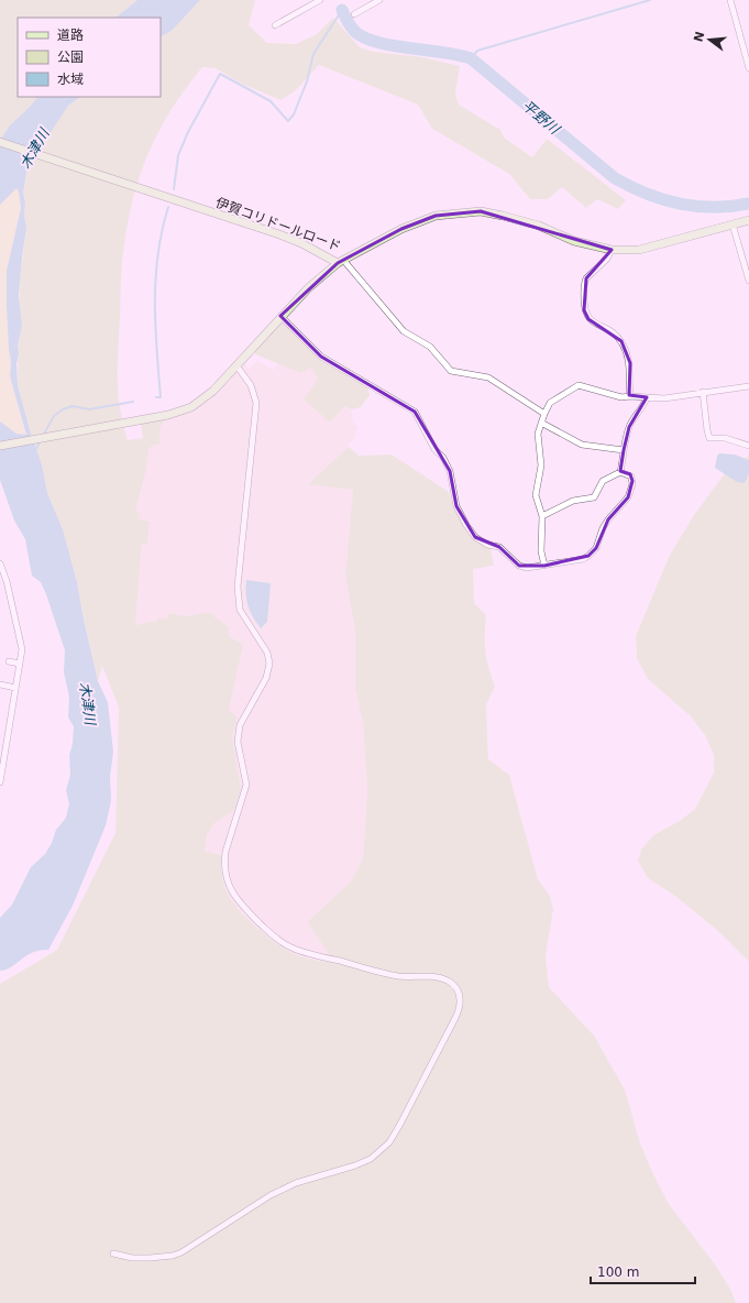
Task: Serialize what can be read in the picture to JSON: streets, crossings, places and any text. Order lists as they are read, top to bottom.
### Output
{
  "streets": {
    "street": ["伊賀コリドールロード"]
  },
  "water": ["平野川", "木津川"],
  "legend": ["道路", "公園", "水域"],
  "scale_bar": "100 m",
  "north": "left"
}
